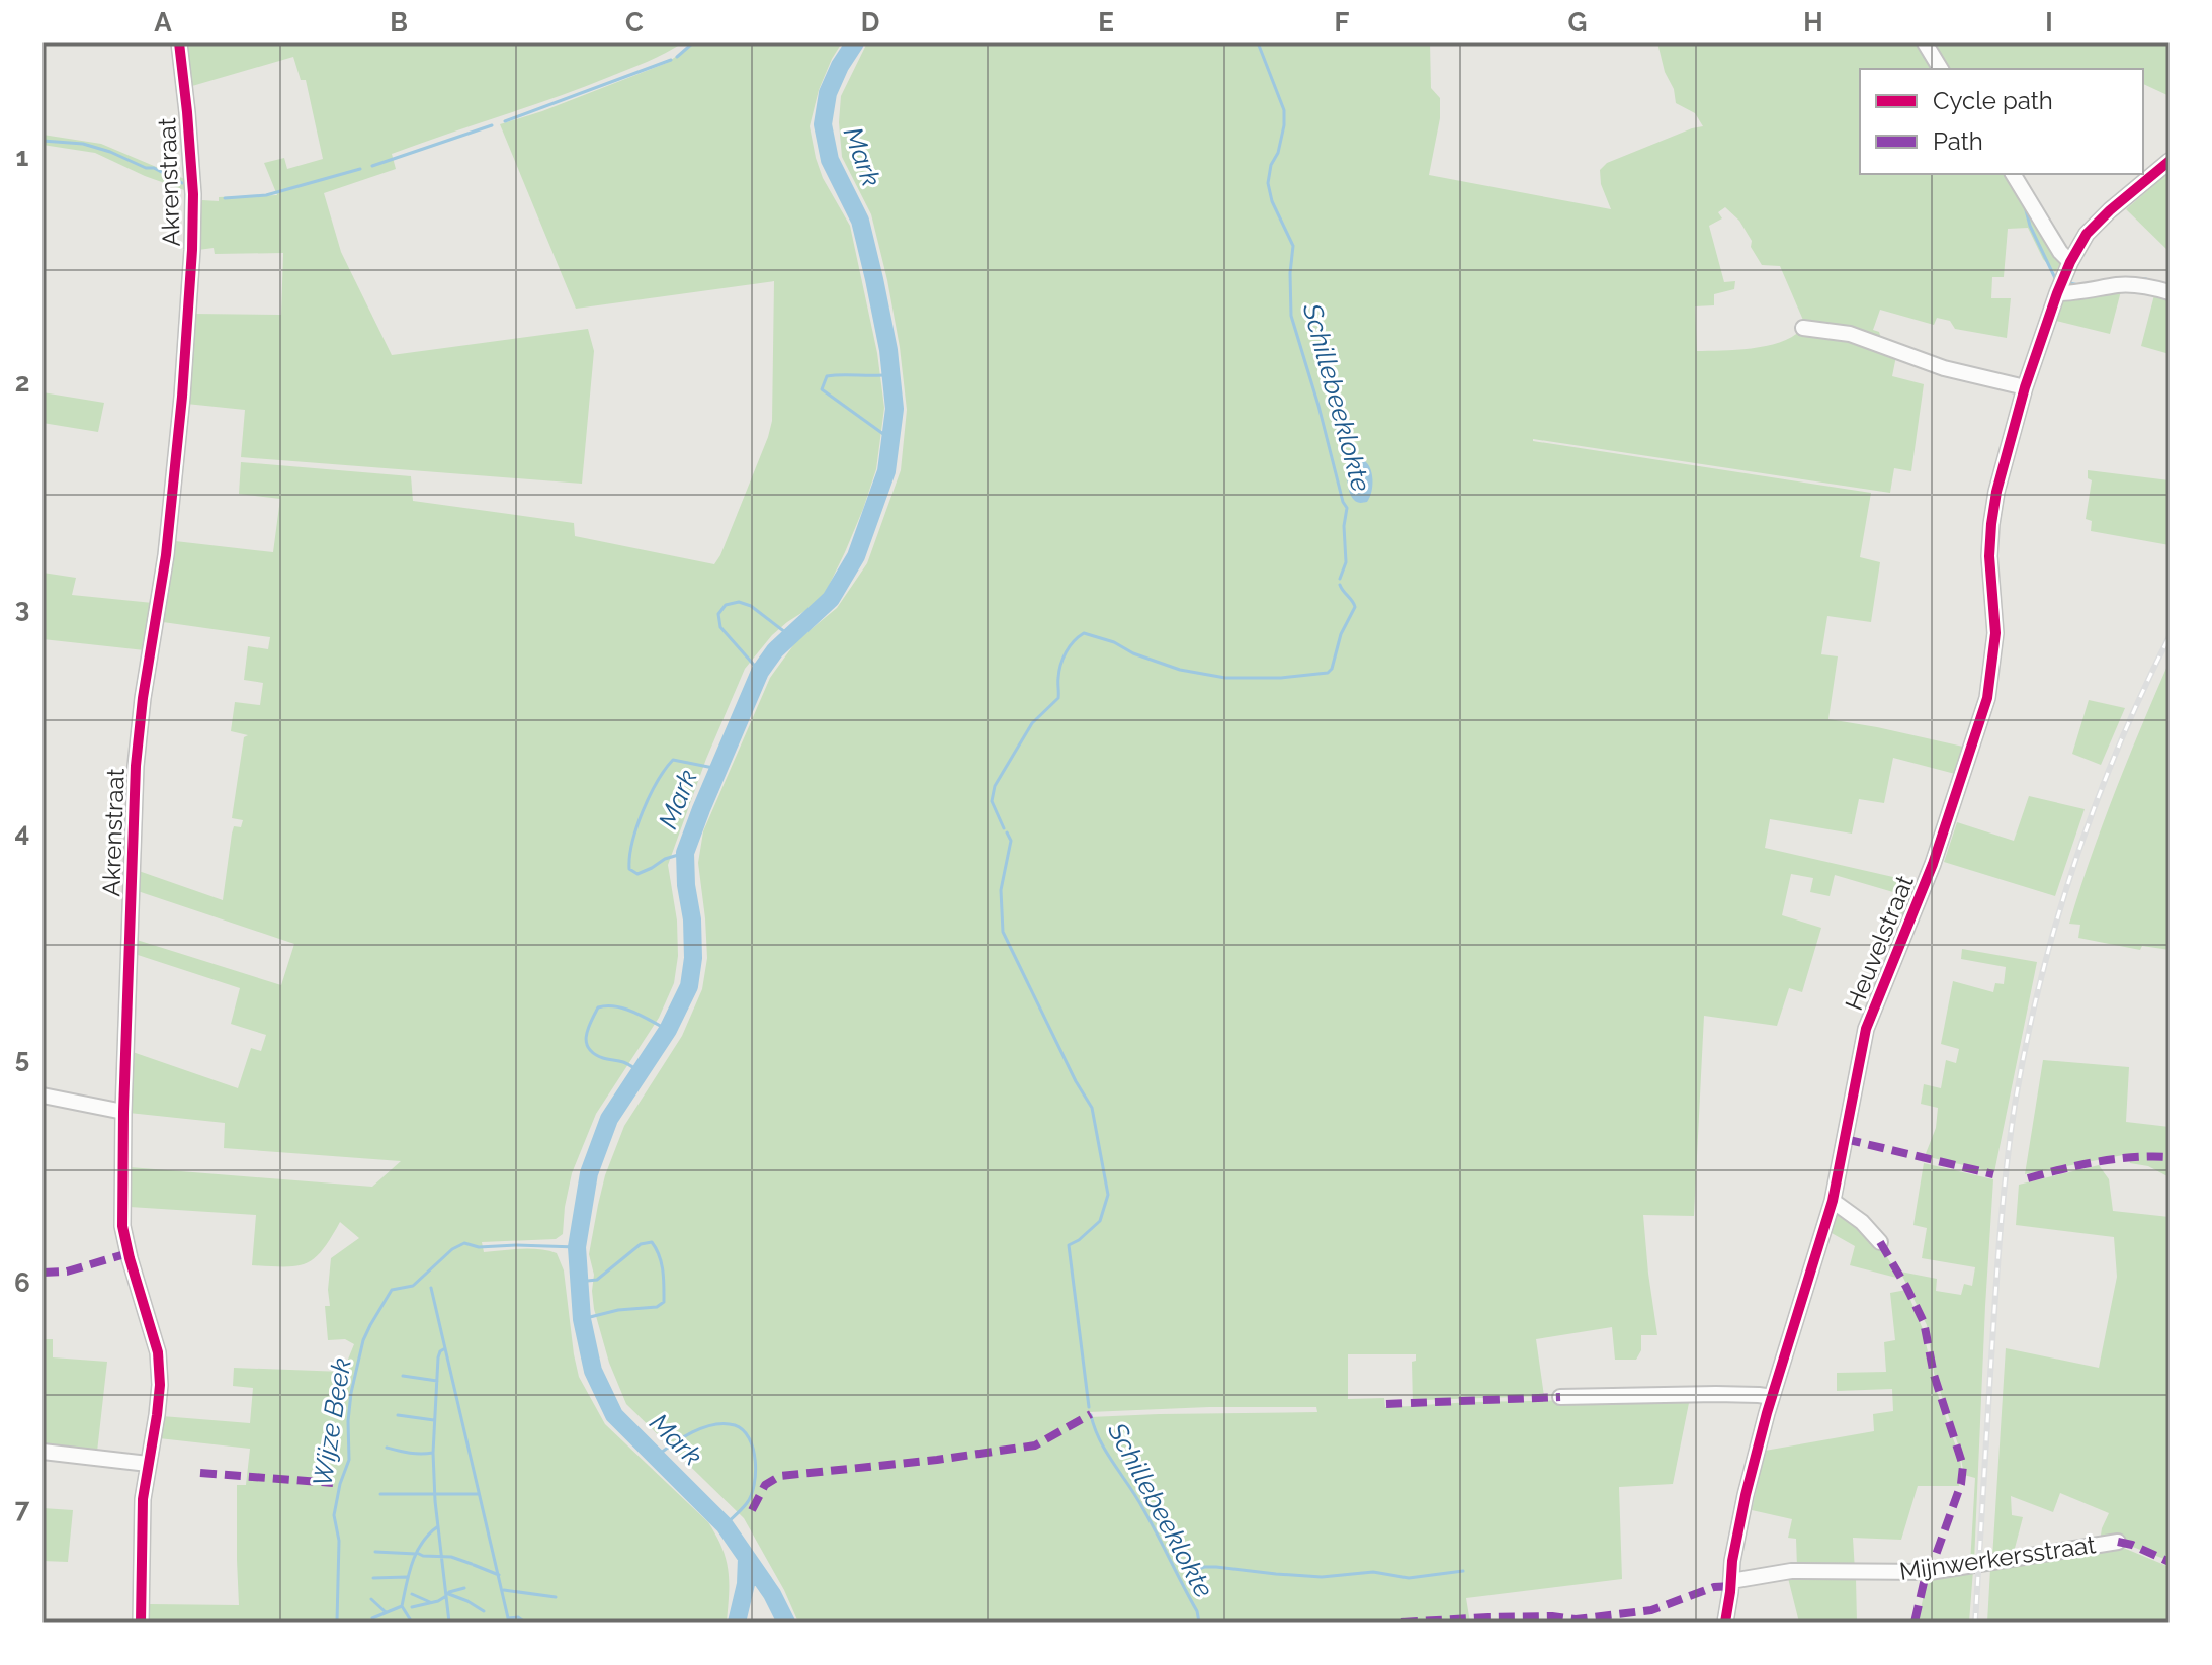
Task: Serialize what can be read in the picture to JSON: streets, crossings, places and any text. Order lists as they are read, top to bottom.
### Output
{
  "streets": {
    "street": ["Akrenstraat", "Heuvelstraat", "Mijnwerkersstraat"]
  },
  "crossings": [
    ["Heuvelstraat", "Mijnwerkersstraat"]
  ],
  "water": ["Mark", "Schillebeeklokte", "Wijze Beek"],
  "legend": ["Cycle path", "Path"],
  "grid": {
    "columns": [
      "A",
      "B",
      "C",
      "D",
      "E",
      "F",
      "G",
      "H",
      "I"
    ],
    "rows": [
      "1",
      "2",
      "3",
      "4",
      "5",
      "6",
      "7"
    ]
  }
}
